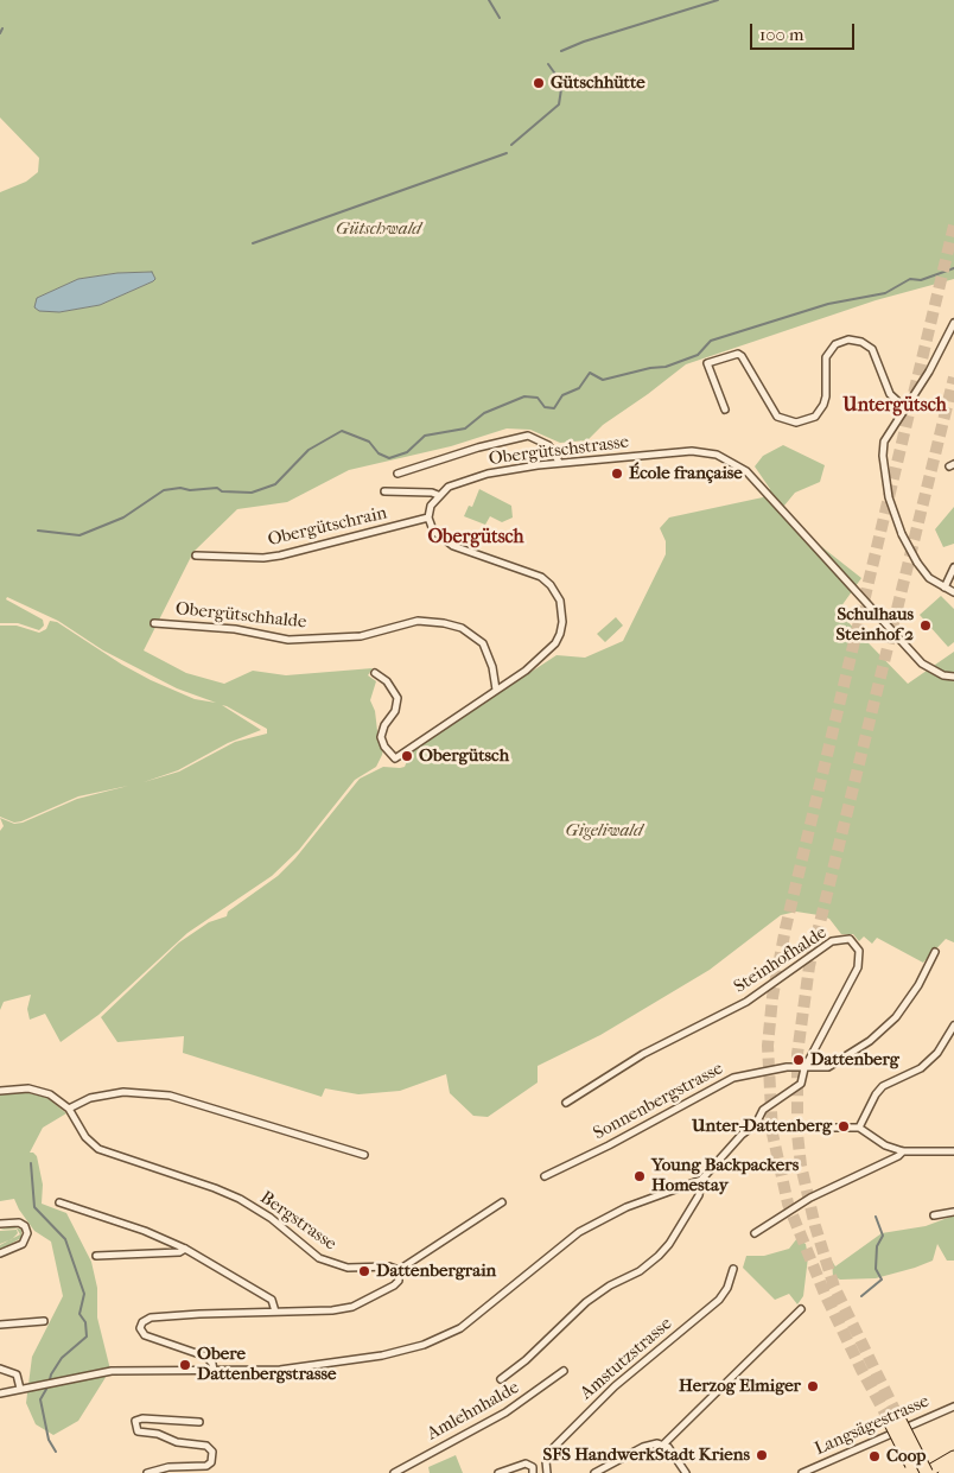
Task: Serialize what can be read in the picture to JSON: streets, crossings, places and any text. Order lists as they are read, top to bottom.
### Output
{
  "streets": {
    "street": [
      "Obergütschstrasse",
      "Obergütschrain",
      "Obergütschhalde",
      "Steinhofhalde",
      "Sonnenbergstrasse",
      "Bergstrasse",
      "Amstutzstrasse",
      "Amlehnhalde",
      "Langsägestrasse"
    ]
  },
  "crossings": [
    ["Steinhofhalde", "Sonnenbergstrasse"]
  ],
  "districts": ["Untergütsch", "Obergütsch"],
  "parks": ["Gütschwald", "Gigeliwald"],
  "places": [
    "Gütschhütte",
    "École française",
    "Schulhaus Steinhof 2",
    "Obergütsch",
    "Dattenberg",
    "Unter-Dattenberg",
    "Young Backpackers Homestay",
    "Dattenbergrain",
    "Obere Dattenbergstrasse",
    "Herzog Elmiger",
    "SFS HandwerkStadt Kriens",
    "Coop"
  ],
  "scale_bar": "100 m"
}
